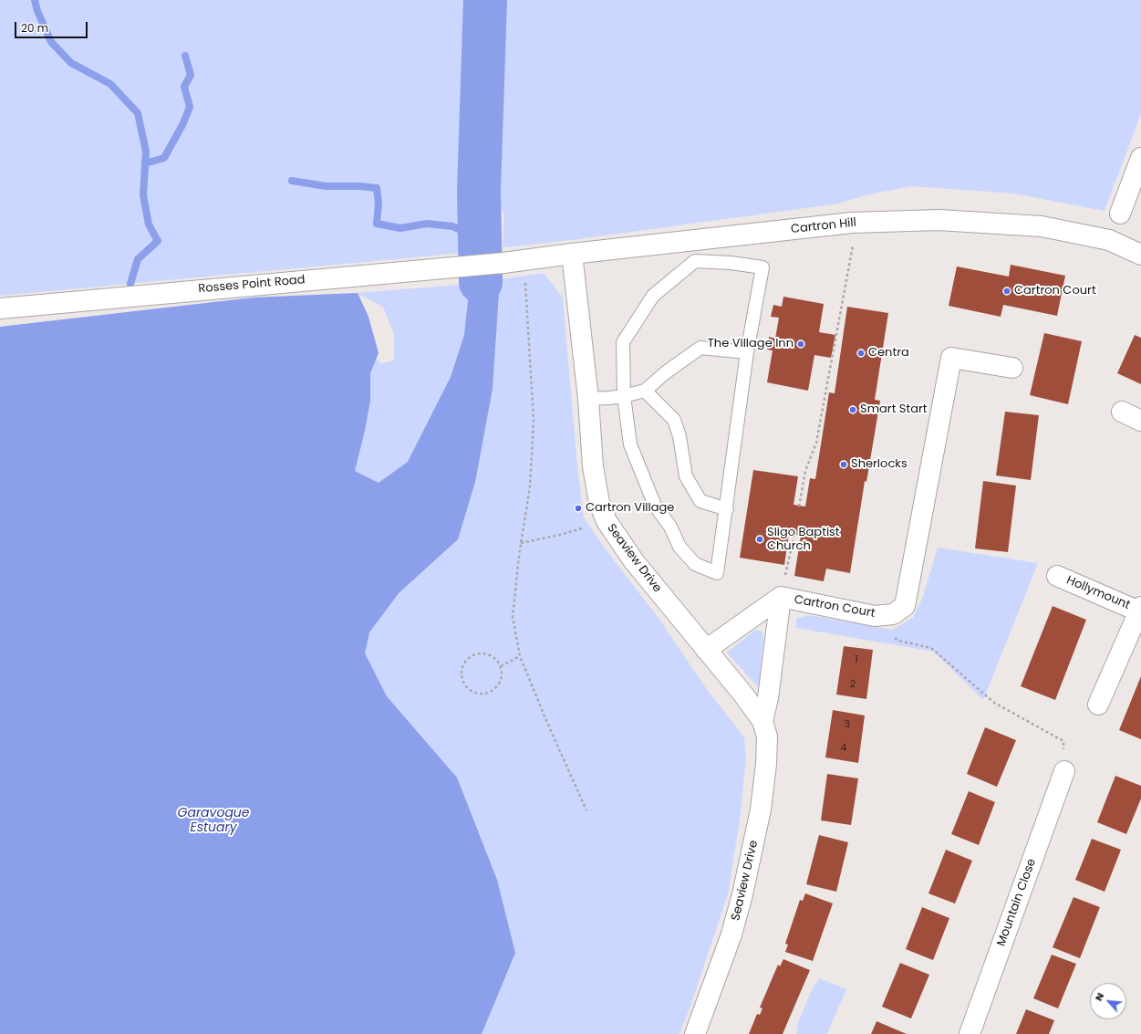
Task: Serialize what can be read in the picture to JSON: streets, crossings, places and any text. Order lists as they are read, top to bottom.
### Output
{
  "streets": {
    "street": [
      "Cartron Hill",
      "Rosses Point Road",
      "Seaview Drive",
      "Hollymount",
      "Cartron Court",
      "Mountain Close"
    ]
  },
  "crossings": [
    ["Cartron Hill", "Rosses Point Road"],
    ["Cartron Hill", "Seaview Drive"],
    ["Seaview Drive", "Cartron Court"]
  ],
  "water": ["Garavogue Estuary"],
  "places": [
    "Cartron Court",
    "The Village Inn",
    "Centra",
    "Smart Start",
    "Sherlocks",
    "Cartron Village",
    "Sligo Baptist Church"
  ],
  "house_numbers": [
    "1",
    "2",
    "3",
    "4"
  ],
  "scale_bar": "20 m",
  "north": "top left"
}
